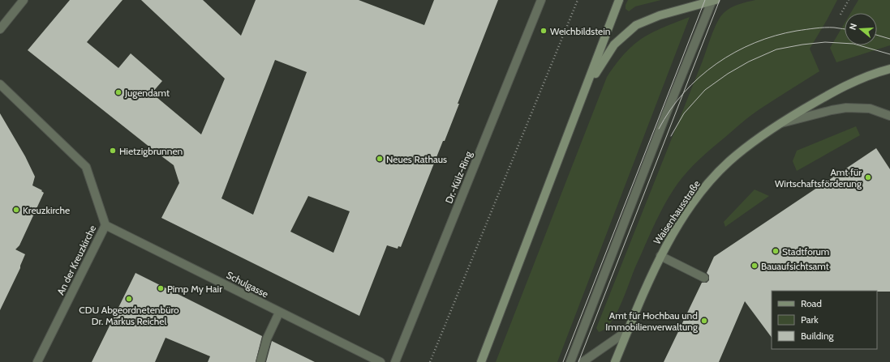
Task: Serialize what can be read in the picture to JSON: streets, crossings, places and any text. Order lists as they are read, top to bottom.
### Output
{
  "streets": {
    "main road": ["Waisenhausstraße"],
    "street": ["Dr.-Külz-Ring", "An der Kreuzkirche", "Schulgasse"]
  },
  "crossings": [
    ["An der Kreuzkirche", "Schulgasse"]
  ],
  "places": [
    "Weichbildstein",
    "Jugendamt",
    "Hietzigbrunnen",
    "Neues Rathaus",
    "Amt für Wirtschaftsförderung",
    "Kreuzkirche",
    "Stadtforum",
    "Bauaufsichtsamt",
    "Pimp My Hair",
    "CDU Abgeordnetenbüro Dr. Markus Reichel",
    "Amt für Hochbau und Immobilienverwaltung"
  ],
  "legend": ["Road", "Park", "Building"],
  "north": "left"
}
